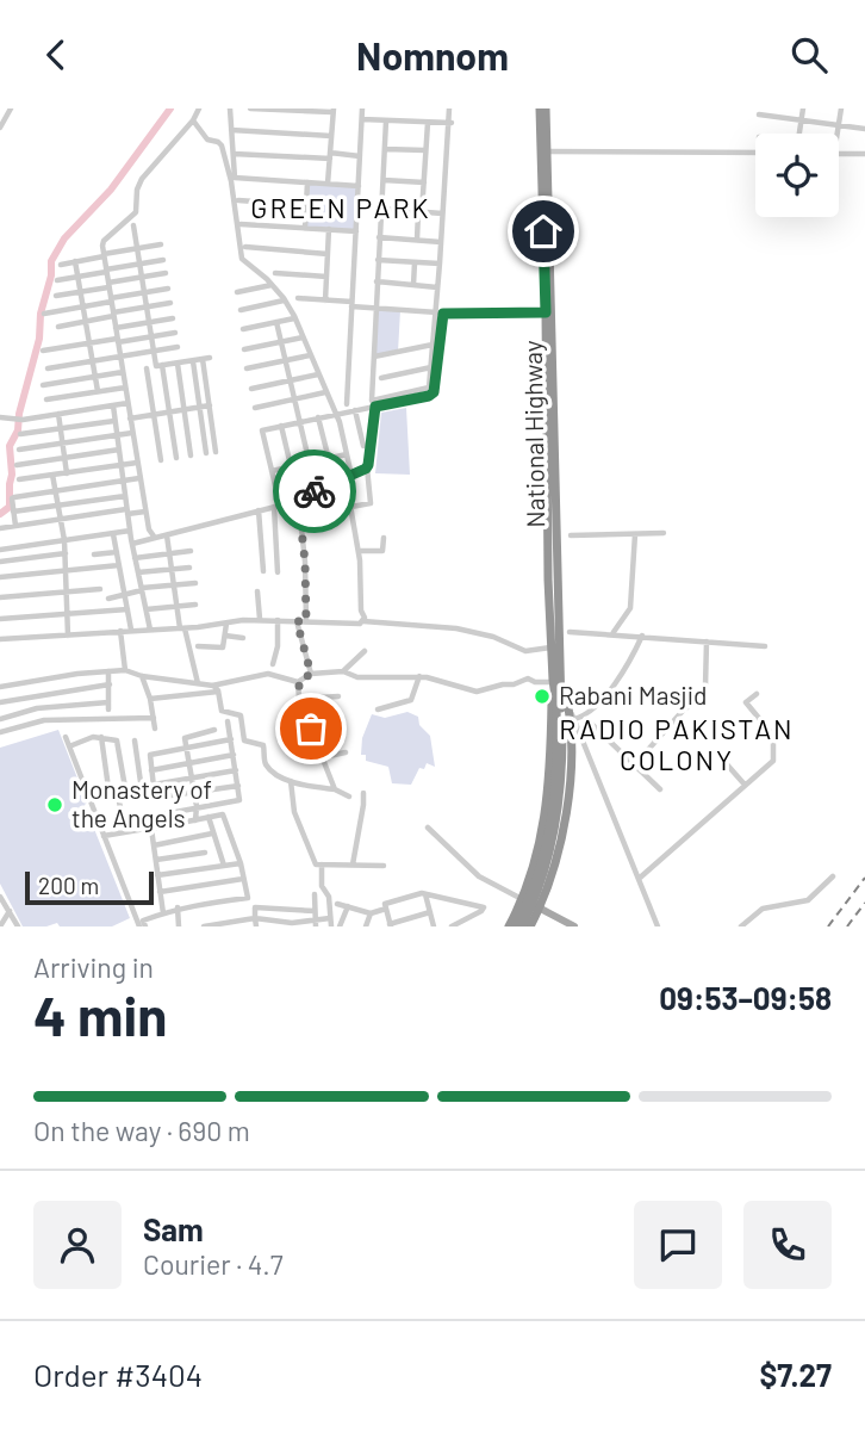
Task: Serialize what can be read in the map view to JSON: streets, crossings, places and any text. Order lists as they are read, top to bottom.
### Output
{
  "streets": {
    "highway": ["National Highway"]
  },
  "districts": ["GREEN PARK", "RADIO PAKISTAN COLONY"],
  "places": ["Rabani Masjid", "Monastery of the Angels"],
  "scale_bar": "200 m",
  "page": {
    "header": "Nomnom",
    "scale": "200 m",
    "heading": ["4 min", "Arriving in", "09:53–09:58"],
    "panel": [
      "Sam",
      "Courier · 4.7",
      "Order #3404",
      "$7.27"
    ],
    "bar": "On the way · 690 m"
  }
}
